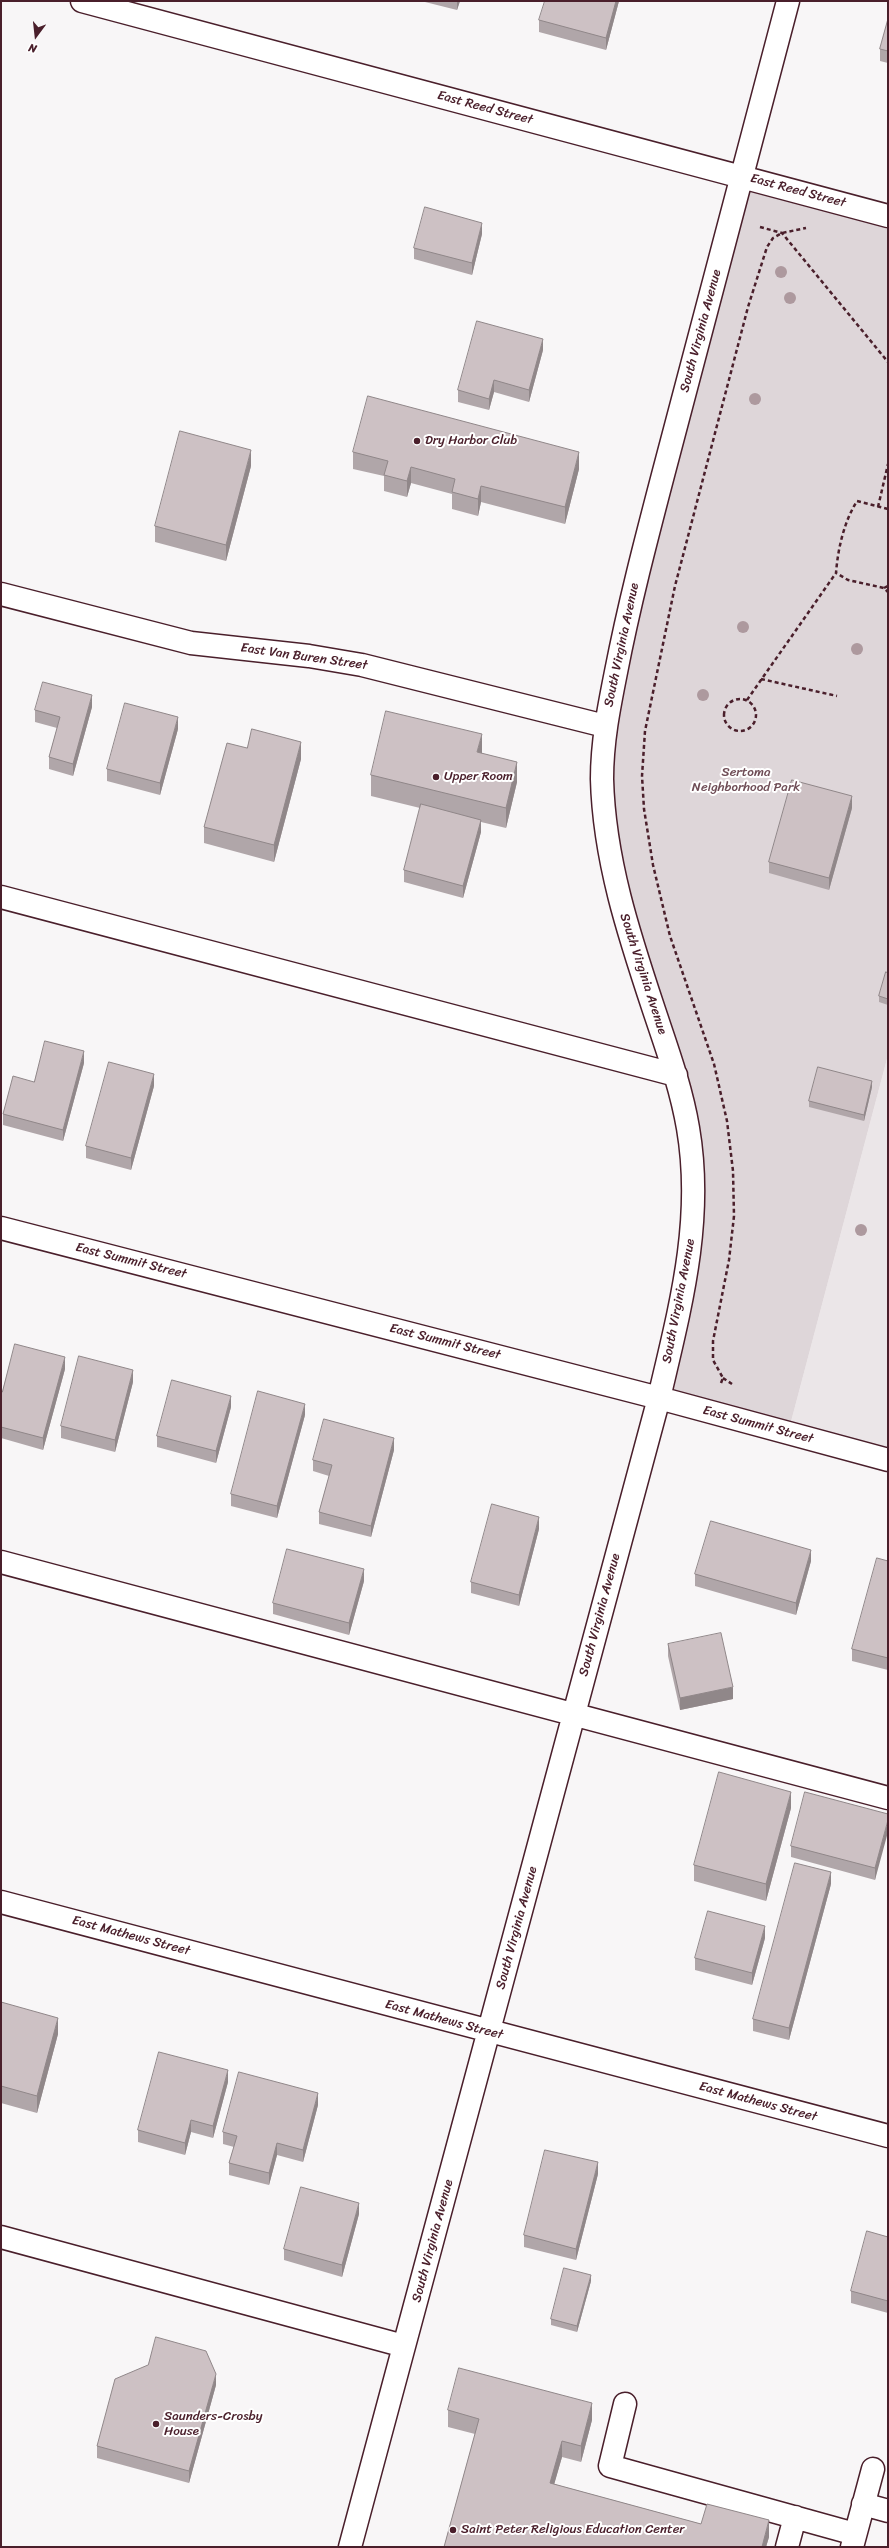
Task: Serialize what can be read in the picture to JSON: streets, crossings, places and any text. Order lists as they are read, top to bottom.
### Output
{
  "streets": {
    "street": [
      "East Reed Street",
      "South Virginia Avenue",
      "East Van Buren Street",
      "East Summit Street",
      "East Mathews Street"
    ]
  },
  "crossings": [
    ["East Reed Street", "South Virginia Avenue"],
    ["South Virginia Avenue", "East Van Buren Street"],
    ["South Virginia Avenue", "East Summit Street"],
    ["South Virginia Avenue", "East Mathews Street"]
  ],
  "parks": ["Sertoma Neighborhood Park"],
  "places": [
    "Dry Harbor Club",
    "Upper Room",
    "Saunders-Crosby House",
    "Saint Peter Religious Education Center"
  ],
  "north": "bottom"
}
